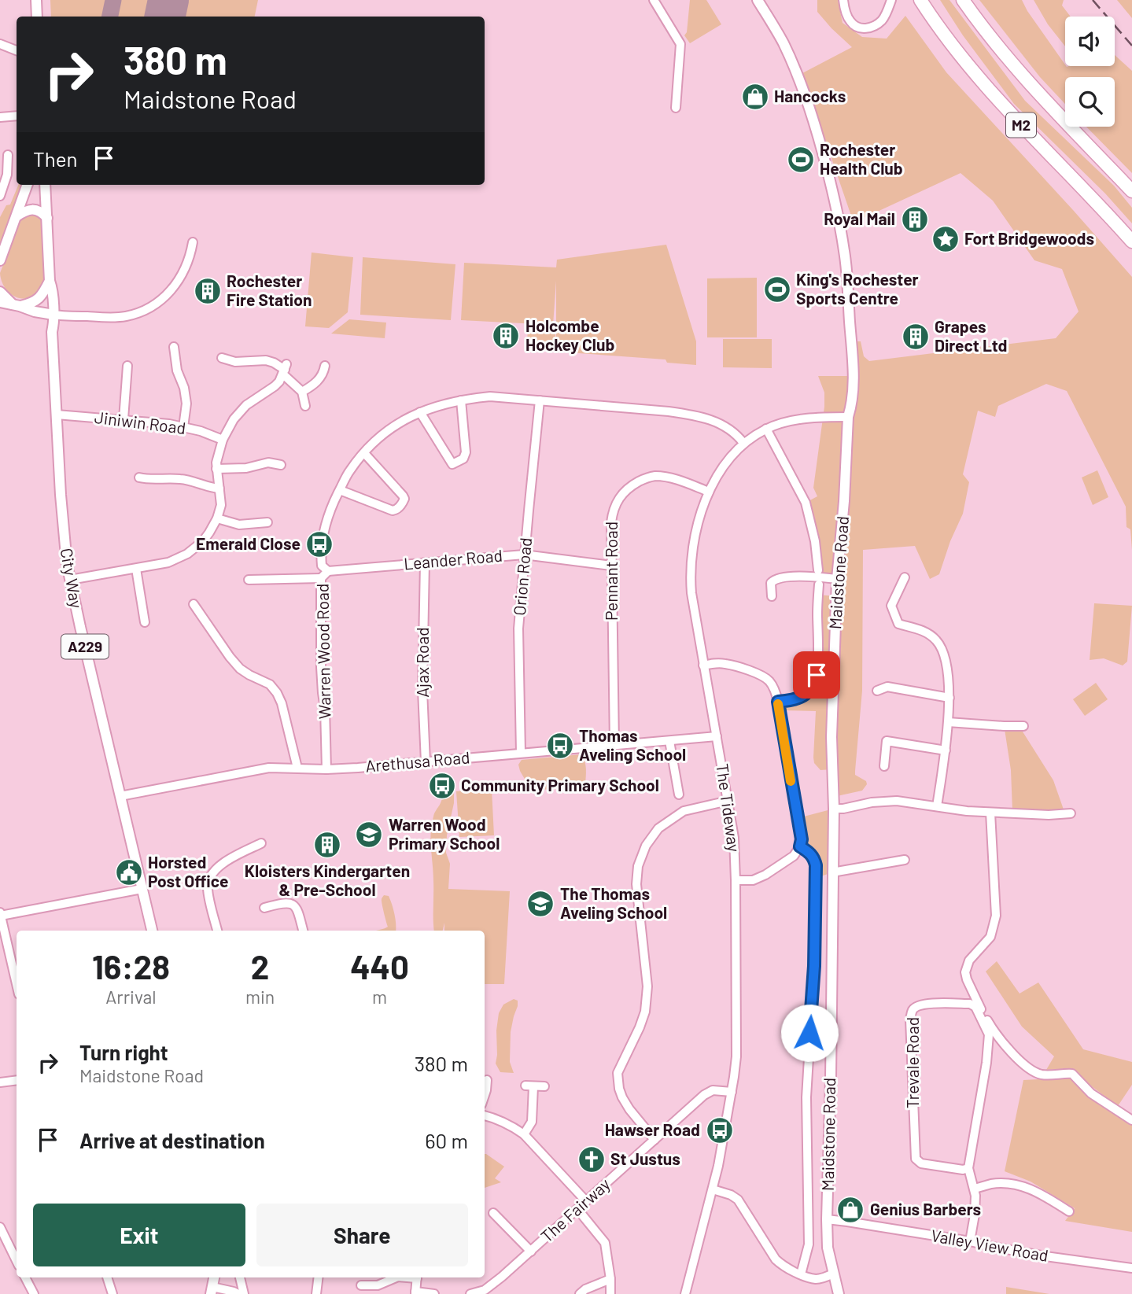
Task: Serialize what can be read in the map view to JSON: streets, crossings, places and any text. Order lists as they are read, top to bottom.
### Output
{
  "streets": {
    "highway": ["M2"],
    "main road": ["Maidstone Road", "City Way", "A229"],
    "street": [
      "Jiniwin Road",
      "Leander Road",
      "Pennant Road",
      "Orion Road",
      "Warren Wood Road",
      "Ajax Road",
      "Arethusa Road",
      "The Tideway",
      "Trevale Road",
      "The Fairway",
      "Valley View Road"
    ]
  },
  "crossings": [
    ["Jiniwin Road", "City Way"],
    ["Leander Road", "Pennant Road"],
    ["Leander Road", "Orion Road"],
    ["Leander Road", "Warren Wood Road"],
    ["Leander Road", "Ajax Road"],
    ["Pennant Road", "Arethusa Road"],
    ["Pennant Road", "The Tideway"],
    ["Maidstone Road", "The Tideway"],
    ["Maidstone Road", "Valley View Road"],
    ["Orion Road", "Warren Wood Road"],
    ["Orion Road", "Arethusa Road"],
    ["City Way", "A229"],
    ["City Way", "Arethusa Road"],
    ["Warren Wood Road", "Arethusa Road"],
    ["Warren Wood Road", "The Tideway"],
    ["Ajax Road", "Arethusa Road"],
    ["Arethusa Road", "The Tideway"],
    ["The Tideway", "The Fairway"],
    ["Trevale Road", "Valley View Road"]
  ],
  "places": {
    "shop": ["Hancocks", "Genius Barbers"],
    "sports": ["Rochester Health Club", "King's Rochester Sports Centre"],
    "building": [
      "Royal Mail",
      "Rochester Fire Station",
      "Holcombe Hockey Club",
      "Grapes Direct Ltd",
      "Kloisters Kindergarten & Pre-School"
    ],
    "place": ["Fort Bridgewoods"],
    "bus stop": [
      "Emerald Close",
      "Thomas Aveling School",
      "Community Primary School",
      "Hawser Road"
    ],
    "school or university": ["Warren Wood Primary School", "The Thomas Aveling School"],
    "public building": ["Horsted Post Office"],
    "church": ["St Justus"]
  },
  "page": {
    "turn": ["380 m", "Maidstone Road"],
    "then": "Then",
    "eta": [
      "16:28",
      "Arrival",
      "2",
      "min",
      "440",
      "m"
    ],
    "list": [
      {
        "name": "Turn right",
        "note": "Maidstone Road",
        "value": "380 m"
      },
      {
        "name": "Arrive at destination",
        "value": "60 m"
      }
    ],
    "buttons": ["Exit", "Share"]
  }
}
